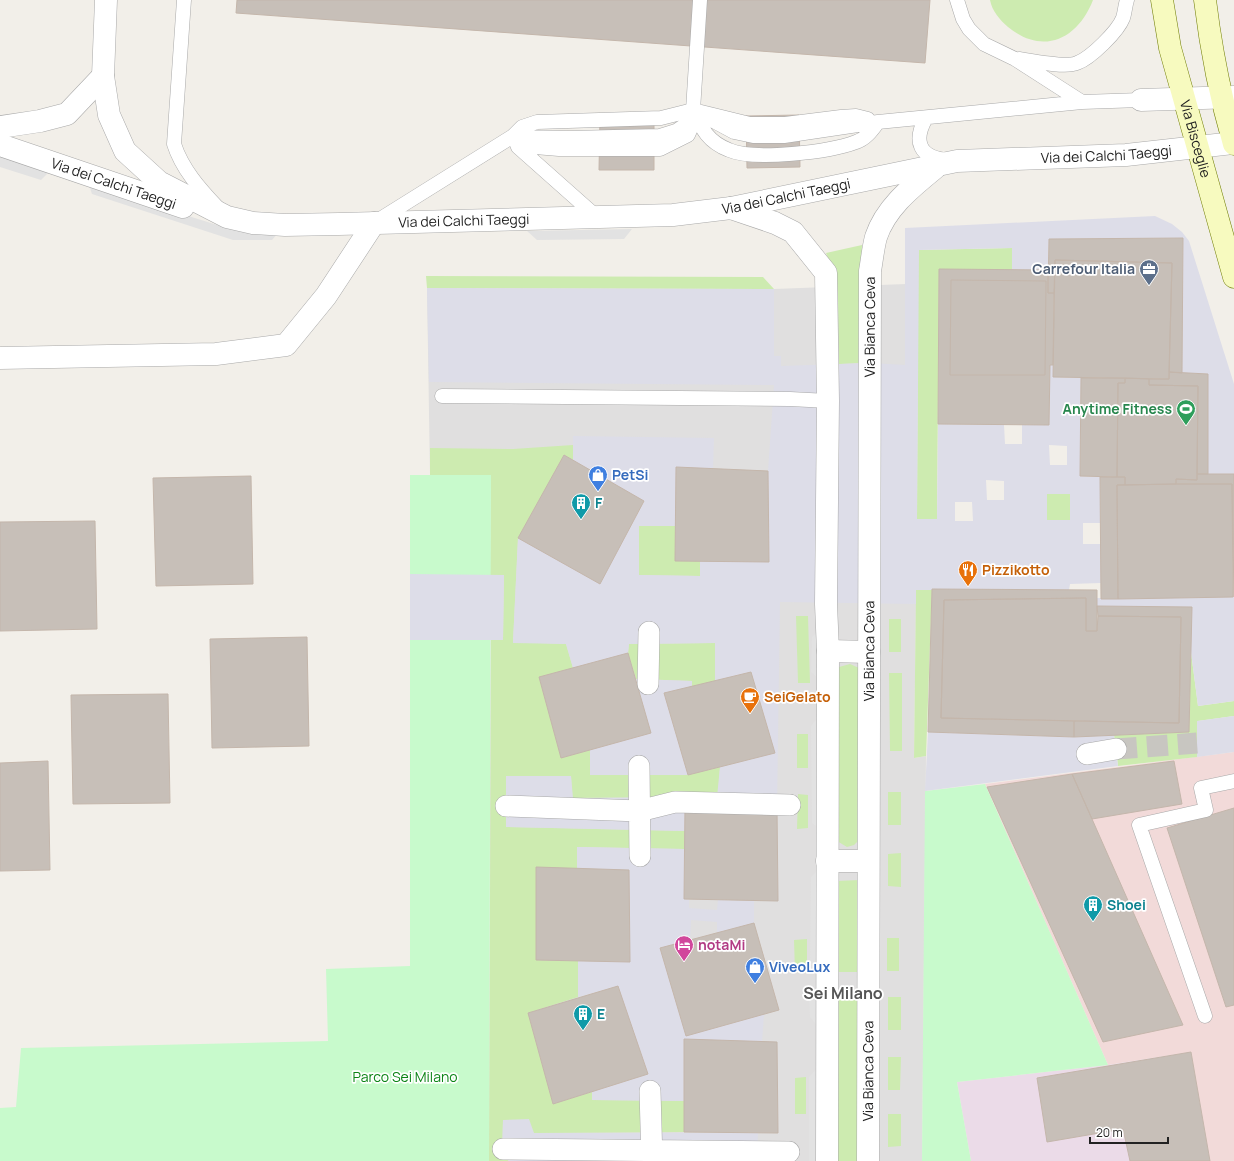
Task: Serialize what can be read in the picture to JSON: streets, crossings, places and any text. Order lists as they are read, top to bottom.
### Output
{
  "streets": {
    "main road": ["Via Bisceglie"],
    "street": ["Via dei Calchi Taeggi", "Via Bianca Ceva"]
  },
  "crossings": [
    ["Via Bisceglie", "Via dei Calchi Taeggi"],
    ["Via dei Calchi Taeggi", "Via Bianca Ceva"]
  ],
  "districts": ["Sei Milano"],
  "parks": ["Parco Sei Milano"],
  "places": {
    "office": ["Carrefour Italia"],
    "sports": ["Anytime Fitness"],
    "shop": ["PetSi", "ViveoLux"],
    "building": ["F", "Shoei", "E"],
    "restaurant": ["Pizzikotto"],
    "cafe": ["SeiGelato"],
    "hotel": ["notaMi"]
  },
  "scale_bar": "20 m"
}
